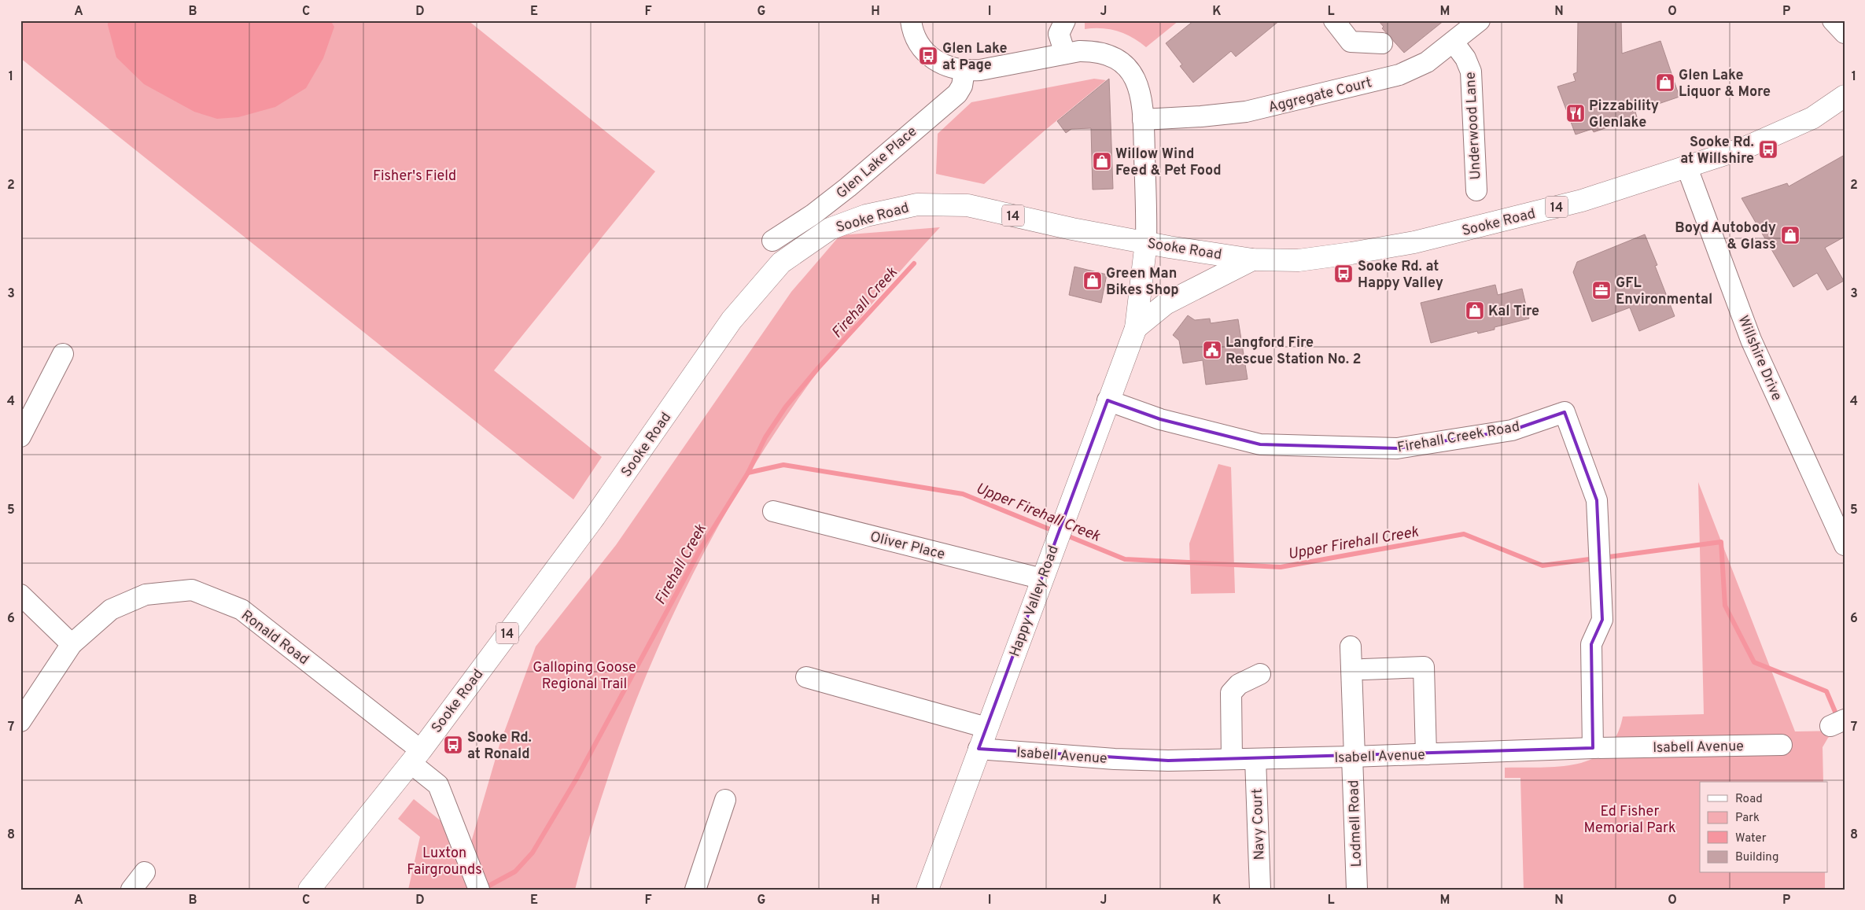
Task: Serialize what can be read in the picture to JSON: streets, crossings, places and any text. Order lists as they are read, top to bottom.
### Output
{
  "streets": {
    "main road": ["14", "Sooke Road", "Happy Valley Road"],
    "street": [
      "Aggregate Court",
      "Underwood Lane",
      "Glen Lake Place",
      "Willshire Drive",
      "Firehall Creek Road",
      "Oliver Place",
      "Ronald Road",
      "Isabell Avenue",
      "Lodmell Road",
      "Navy Court"
    ]
  },
  "crossings": [
    ["Aggregate Court", "Underwood Lane"],
    ["Sooke Road", "Willshire Drive"],
    ["Sooke Road", "Happy Valley Road"],
    ["Sooke Road", "Ronald Road"],
    ["Firehall Creek Road", "Happy Valley Road"],
    ["Firehall Creek Road", "Isabell Avenue"],
    ["Oliver Place", "Happy Valley Road"],
    ["Happy Valley Road", "Isabell Avenue"],
    ["Isabell Avenue", "Lodmell Road"],
    ["Isabell Avenue", "Navy Court"]
  ],
  "water": ["Firehall Creek", "Upper Firehall Creek"],
  "parks": [
    "Fisher's Field",
    "Galloping Goose Regional Trail",
    "Ed Fisher Memorial Park",
    "Luxton Fairgrounds"
  ],
  "places": {
    "bus stop": [
      "Glen Lake at Page",
      "Sooke Rd. at Willshire",
      "Sooke Rd. at Happy Valley",
      "Sooke Rd. at Ronald"
    ],
    "shop": [
      "Glen Lake Liquor & More",
      "Willow Wind Feed & Pet Food",
      "Boyd Autobody & Glass",
      "Green Man Bikes Shop",
      "Kal Tire"
    ],
    "restaurant": ["Pizzability Glenlake"],
    "office": ["GFL Environmental"],
    "public building": ["Langford Fire Rescue Station No. 2"]
  },
  "legend": [
    "Road",
    "Park",
    "Water",
    "Building"
  ],
  "grid": {
    "columns": [
      "A",
      "B",
      "C",
      "D",
      "E",
      "F",
      "G",
      "H",
      "I",
      "J",
      "K",
      "L",
      "M",
      "N",
      "O",
      "P"
    ],
    "rows": [
      "1",
      "2",
      "3",
      "4",
      "5",
      "6",
      "7",
      "8"
    ]
  }
}
